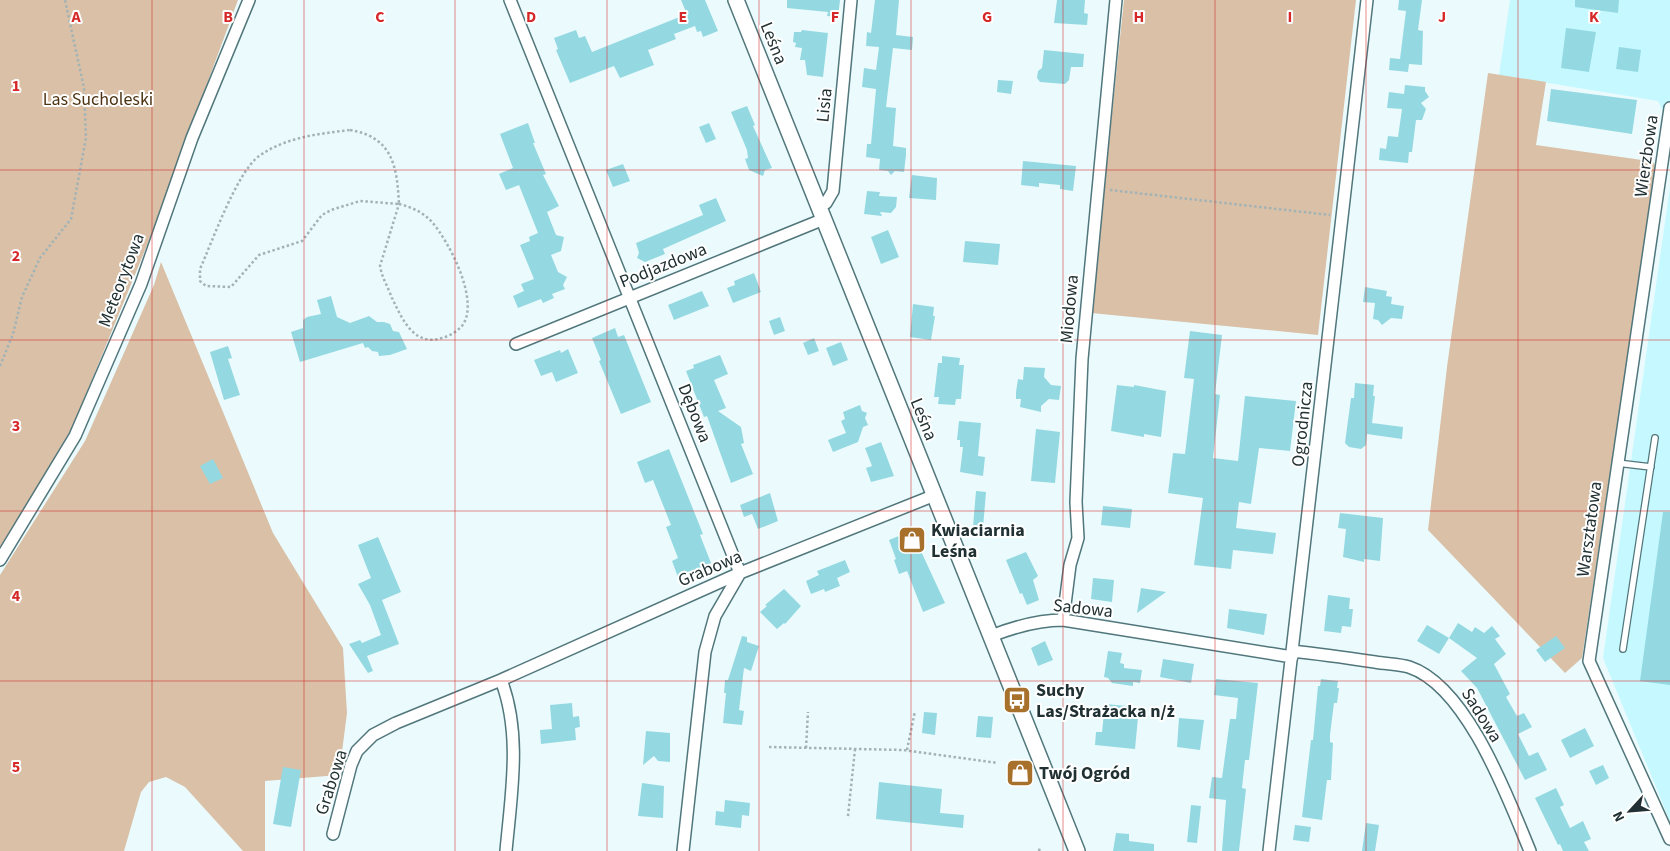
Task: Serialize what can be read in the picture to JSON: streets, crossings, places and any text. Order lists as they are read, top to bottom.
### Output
{
  "streets": {
    "street": [
      "Leśna",
      "Lisia",
      "Wierzbowa",
      "Podjazdowa",
      "Meteorytowa",
      "Miodowa",
      "Dębowa",
      "Ogrodnicza",
      "Warsztatowa",
      "Grabowa",
      "Sadowa"
    ]
  },
  "crossings": [
    ["Leśna", "Lisia"],
    ["Leśna", "Podjazdowa"],
    ["Leśna", "Grabowa"],
    ["Leśna", "Sadowa"],
    ["Lisia", "Podjazdowa"],
    ["Wierzbowa", "Warsztatowa"],
    ["Podjazdowa", "Dębowa"],
    ["Miodowa", "Sadowa"],
    ["Dębowa", "Grabowa"],
    ["Ogrodnicza", "Sadowa"]
  ],
  "parks": ["Las Sucholeski"],
  "places": {
    "shop": ["Kwiaciarnia Leśna", "Twój Ogród"],
    "bus stop": ["Suchy Las/Strażacka n/ż"]
  },
  "north": "bottom left",
  "grid": {
    "columns": [
      "A",
      "B",
      "C",
      "D",
      "E",
      "F",
      "G",
      "H",
      "I",
      "J",
      "K"
    ],
    "rows": [
      "1",
      "2",
      "3",
      "4",
      "5"
    ]
  }
}
